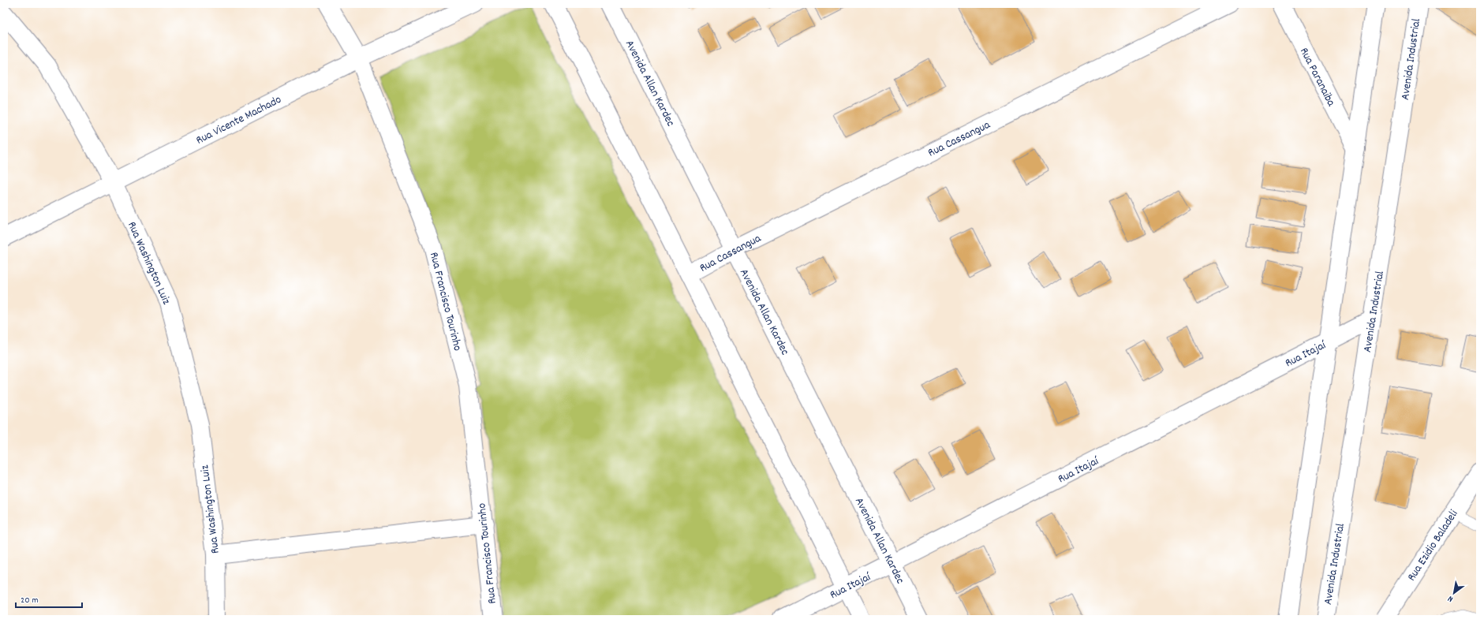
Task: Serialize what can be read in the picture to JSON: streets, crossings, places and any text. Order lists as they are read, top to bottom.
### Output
{
  "streets": {
    "street": [
      "Avenida Industrial",
      "Rua Paranaiba",
      "Avenida Allan Kardec",
      "Rua Vicente Machado",
      "Rua Cassangua",
      "Rua Washington Luiz",
      "Rua Francisco Tourinho",
      "Rua Itajaí",
      "Rua Ezidio Baladeli"
    ]
  },
  "crossings": [
    ["Avenida Industrial", "Rua Itajaí"],
    ["Avenida Allan Kardec", "Rua Cassangua"],
    ["Avenida Allan Kardec", "Rua Itajaí"],
    ["Rua Vicente Machado", "Rua Washington Luiz"],
    ["Rua Vicente Machado", "Rua Francisco Tourinho"]
  ],
  "scale_bar": "20 m",
  "north": "bottom left"
}
